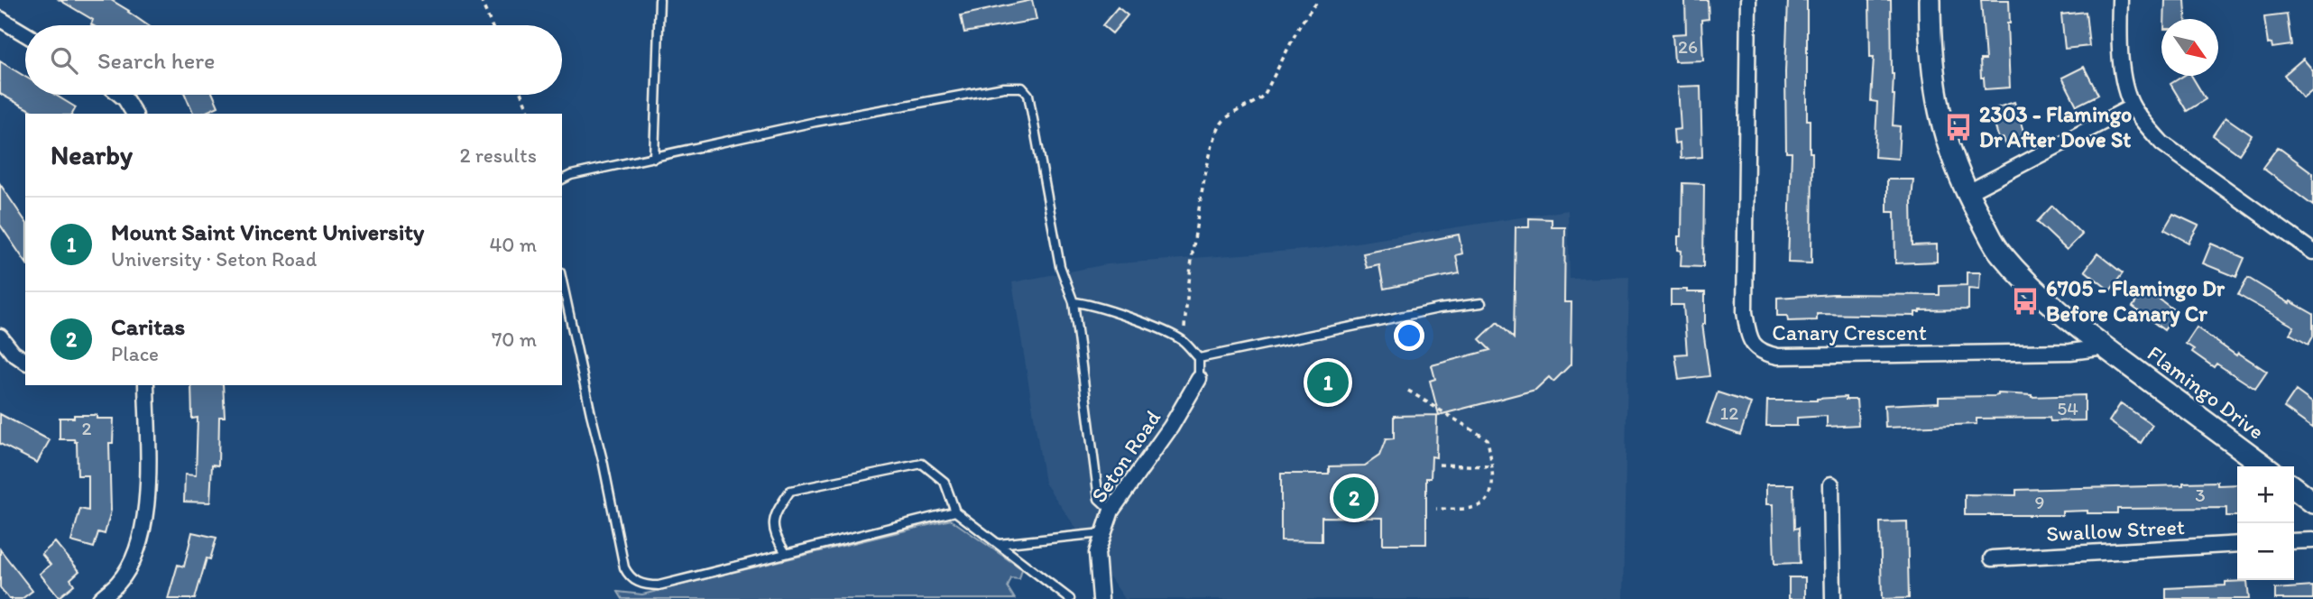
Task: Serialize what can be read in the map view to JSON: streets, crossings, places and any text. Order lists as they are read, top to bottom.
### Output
{
  "streets": {
    "street": [
      "Canary Crescent",
      "Flamingo Drive",
      "Seton Road",
      "Swallow Street"
    ]
  },
  "crossings": [
    ["Canary Crescent", "Flamingo Drive"]
  ],
  "places": {
    "bus stop": ["2303 - Flamingo Dr After Dove St", "6705 - Flamingo Dr Before Canary Cr"]
  },
  "house_numbers": [
    "26",
    "54",
    "12",
    "2",
    "3",
    "9"
  ],
  "north": "bottom right",
  "page": {
    "search": "Search here",
    "heading": ["Nearby", "2 results"],
    "list": [
      {
        "mark": "1",
        "name": "Mount Saint Vincent University",
        "note": "University · Seton Road",
        "value": "40 m"
      },
      {
        "mark": "2",
        "name": "Caritas",
        "note": "Place",
        "value": "70 m"
      }
    ],
    "pins": ["1", "2"],
    "map_buttons": ["+", "−"]
  }
}
